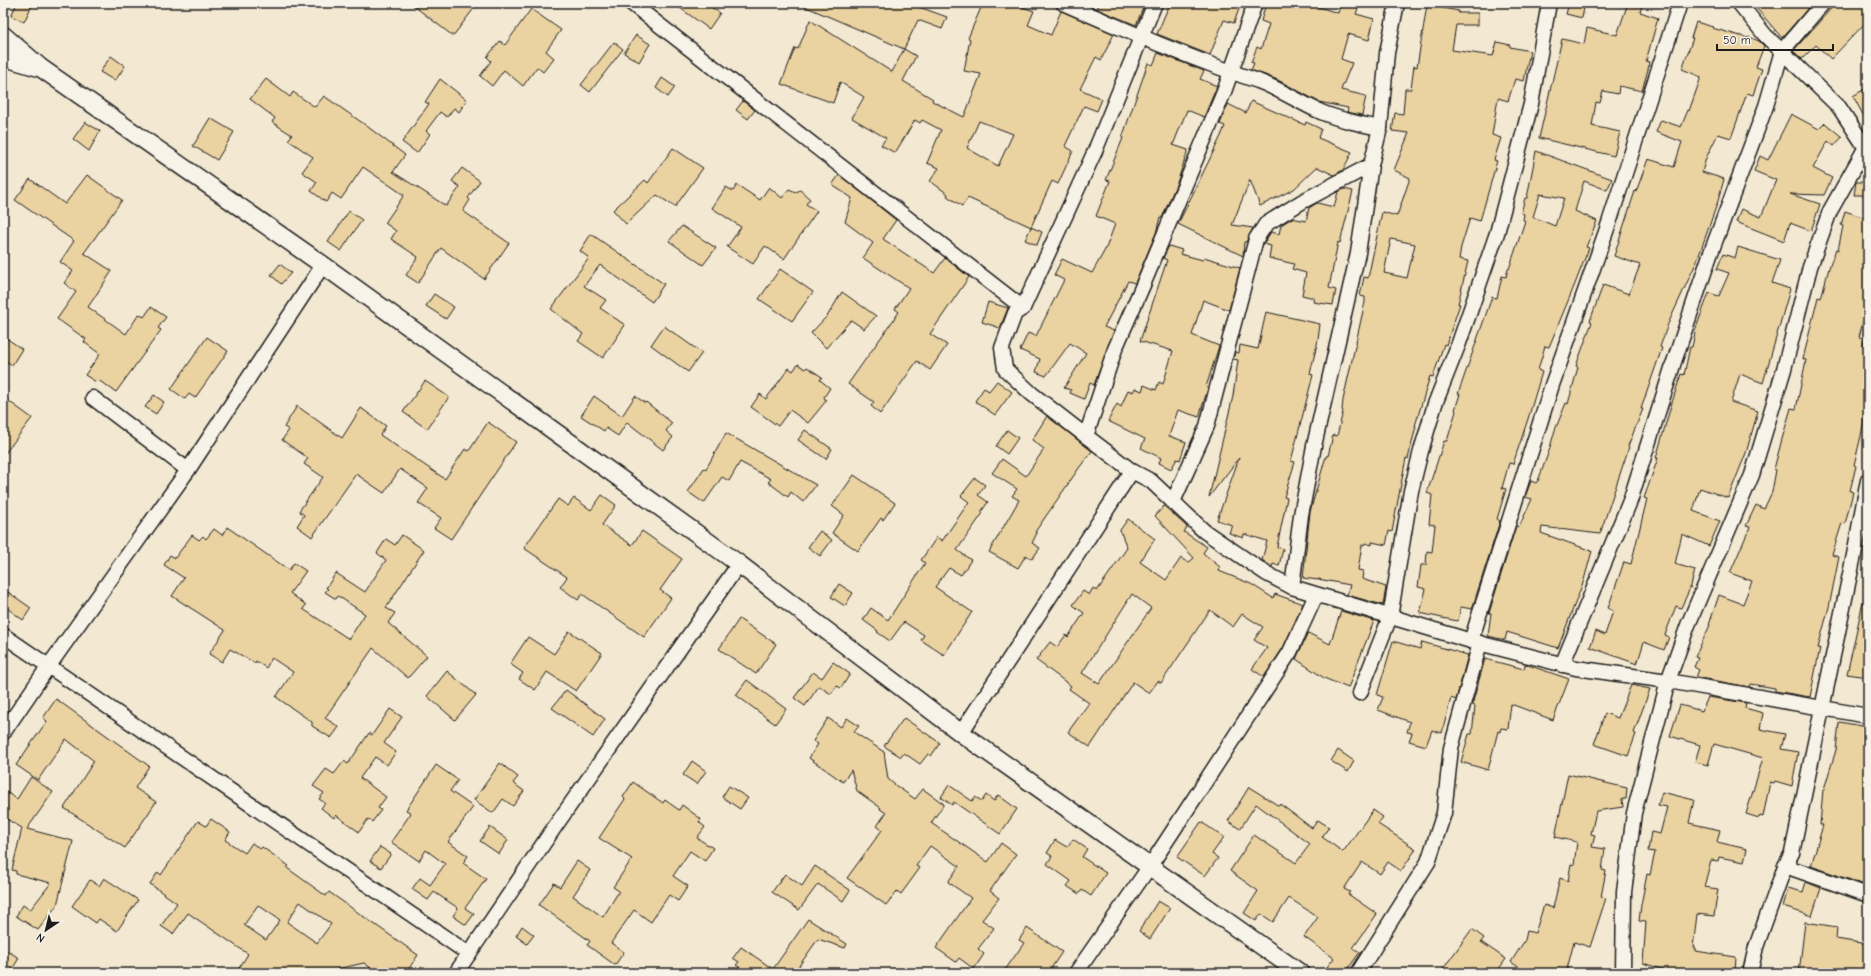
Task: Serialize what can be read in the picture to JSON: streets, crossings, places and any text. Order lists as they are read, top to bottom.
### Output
{
  "scale_bar": "50 m",
  "north": "bottom left"
}
